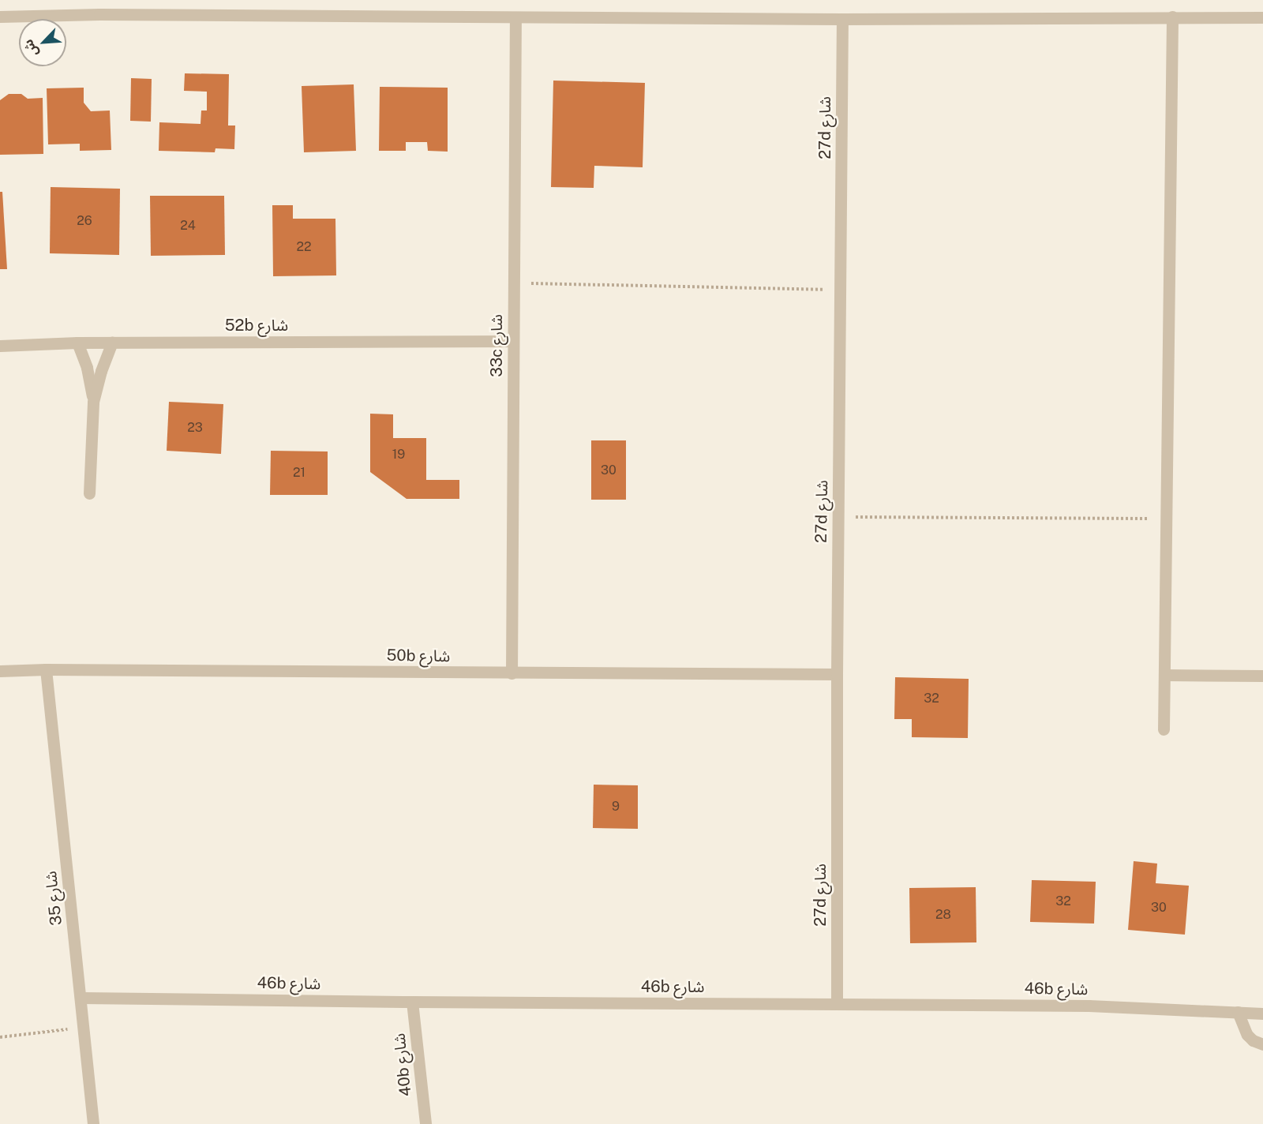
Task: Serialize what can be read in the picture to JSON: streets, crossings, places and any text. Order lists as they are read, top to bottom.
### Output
{
  "streets": {
    "street": [
      "27d شارع",
      "52b شارع",
      "33c شارع",
      "50b شارع",
      "شارع 35",
      "46b شارع",
      "40b شارع"
    ]
  },
  "crossings": [
    ["27d شارع", "50b شارع"],
    ["27d شارع", "46b شارع"],
    ["52b شارع", "33c شارع"],
    ["33c شارع", "50b شارع"],
    ["50b شارع", "شارع 35"],
    ["شارع 35", "46b شارع"],
    ["46b شارع", "40b شارع"]
  ],
  "house_numbers": [
    "26",
    "24",
    "22",
    "23",
    "19",
    "30",
    "21",
    "32",
    "9",
    "32",
    "30",
    "28"
  ],
  "north": "bottom left"
}
